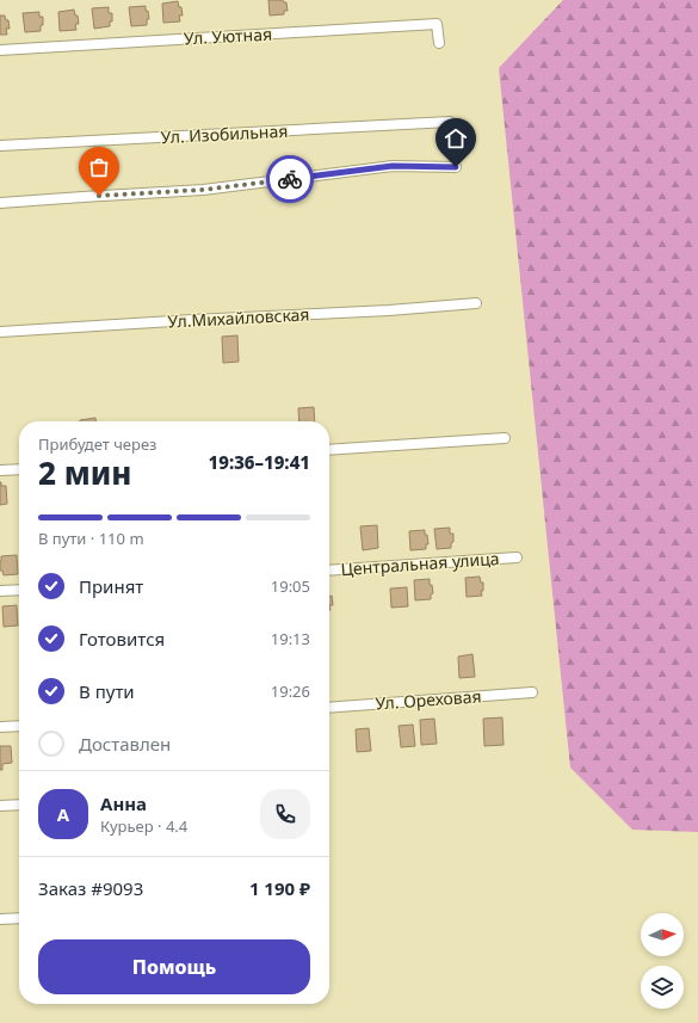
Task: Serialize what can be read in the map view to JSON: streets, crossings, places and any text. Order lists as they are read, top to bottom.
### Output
{
  "streets": {
    "street": [
      "Ул. Уютная",
      "Ул. Изобильная",
      "Ул.Михайловская",
      "Центральная улица",
      "Ул. Ореховая"
    ]
  },
  "north": "right",
  "page": {
    "heading": ["2 мин", "Прибудет через", "19:36–19:41"],
    "panel": [
      "Анна",
      "Курьер · 4.4",
      "Заказ #9093",
      "1 190 ₽"
    ],
    "bar": "В пути · 110 m",
    "list": [
      ["Принят", "19:05"],
      ["Готовится", "19:13"],
      ["В пути", "19:26"],
      "Доставлен"
    ],
    "round": "А",
    "buttons": "Помощь"
  }
}
